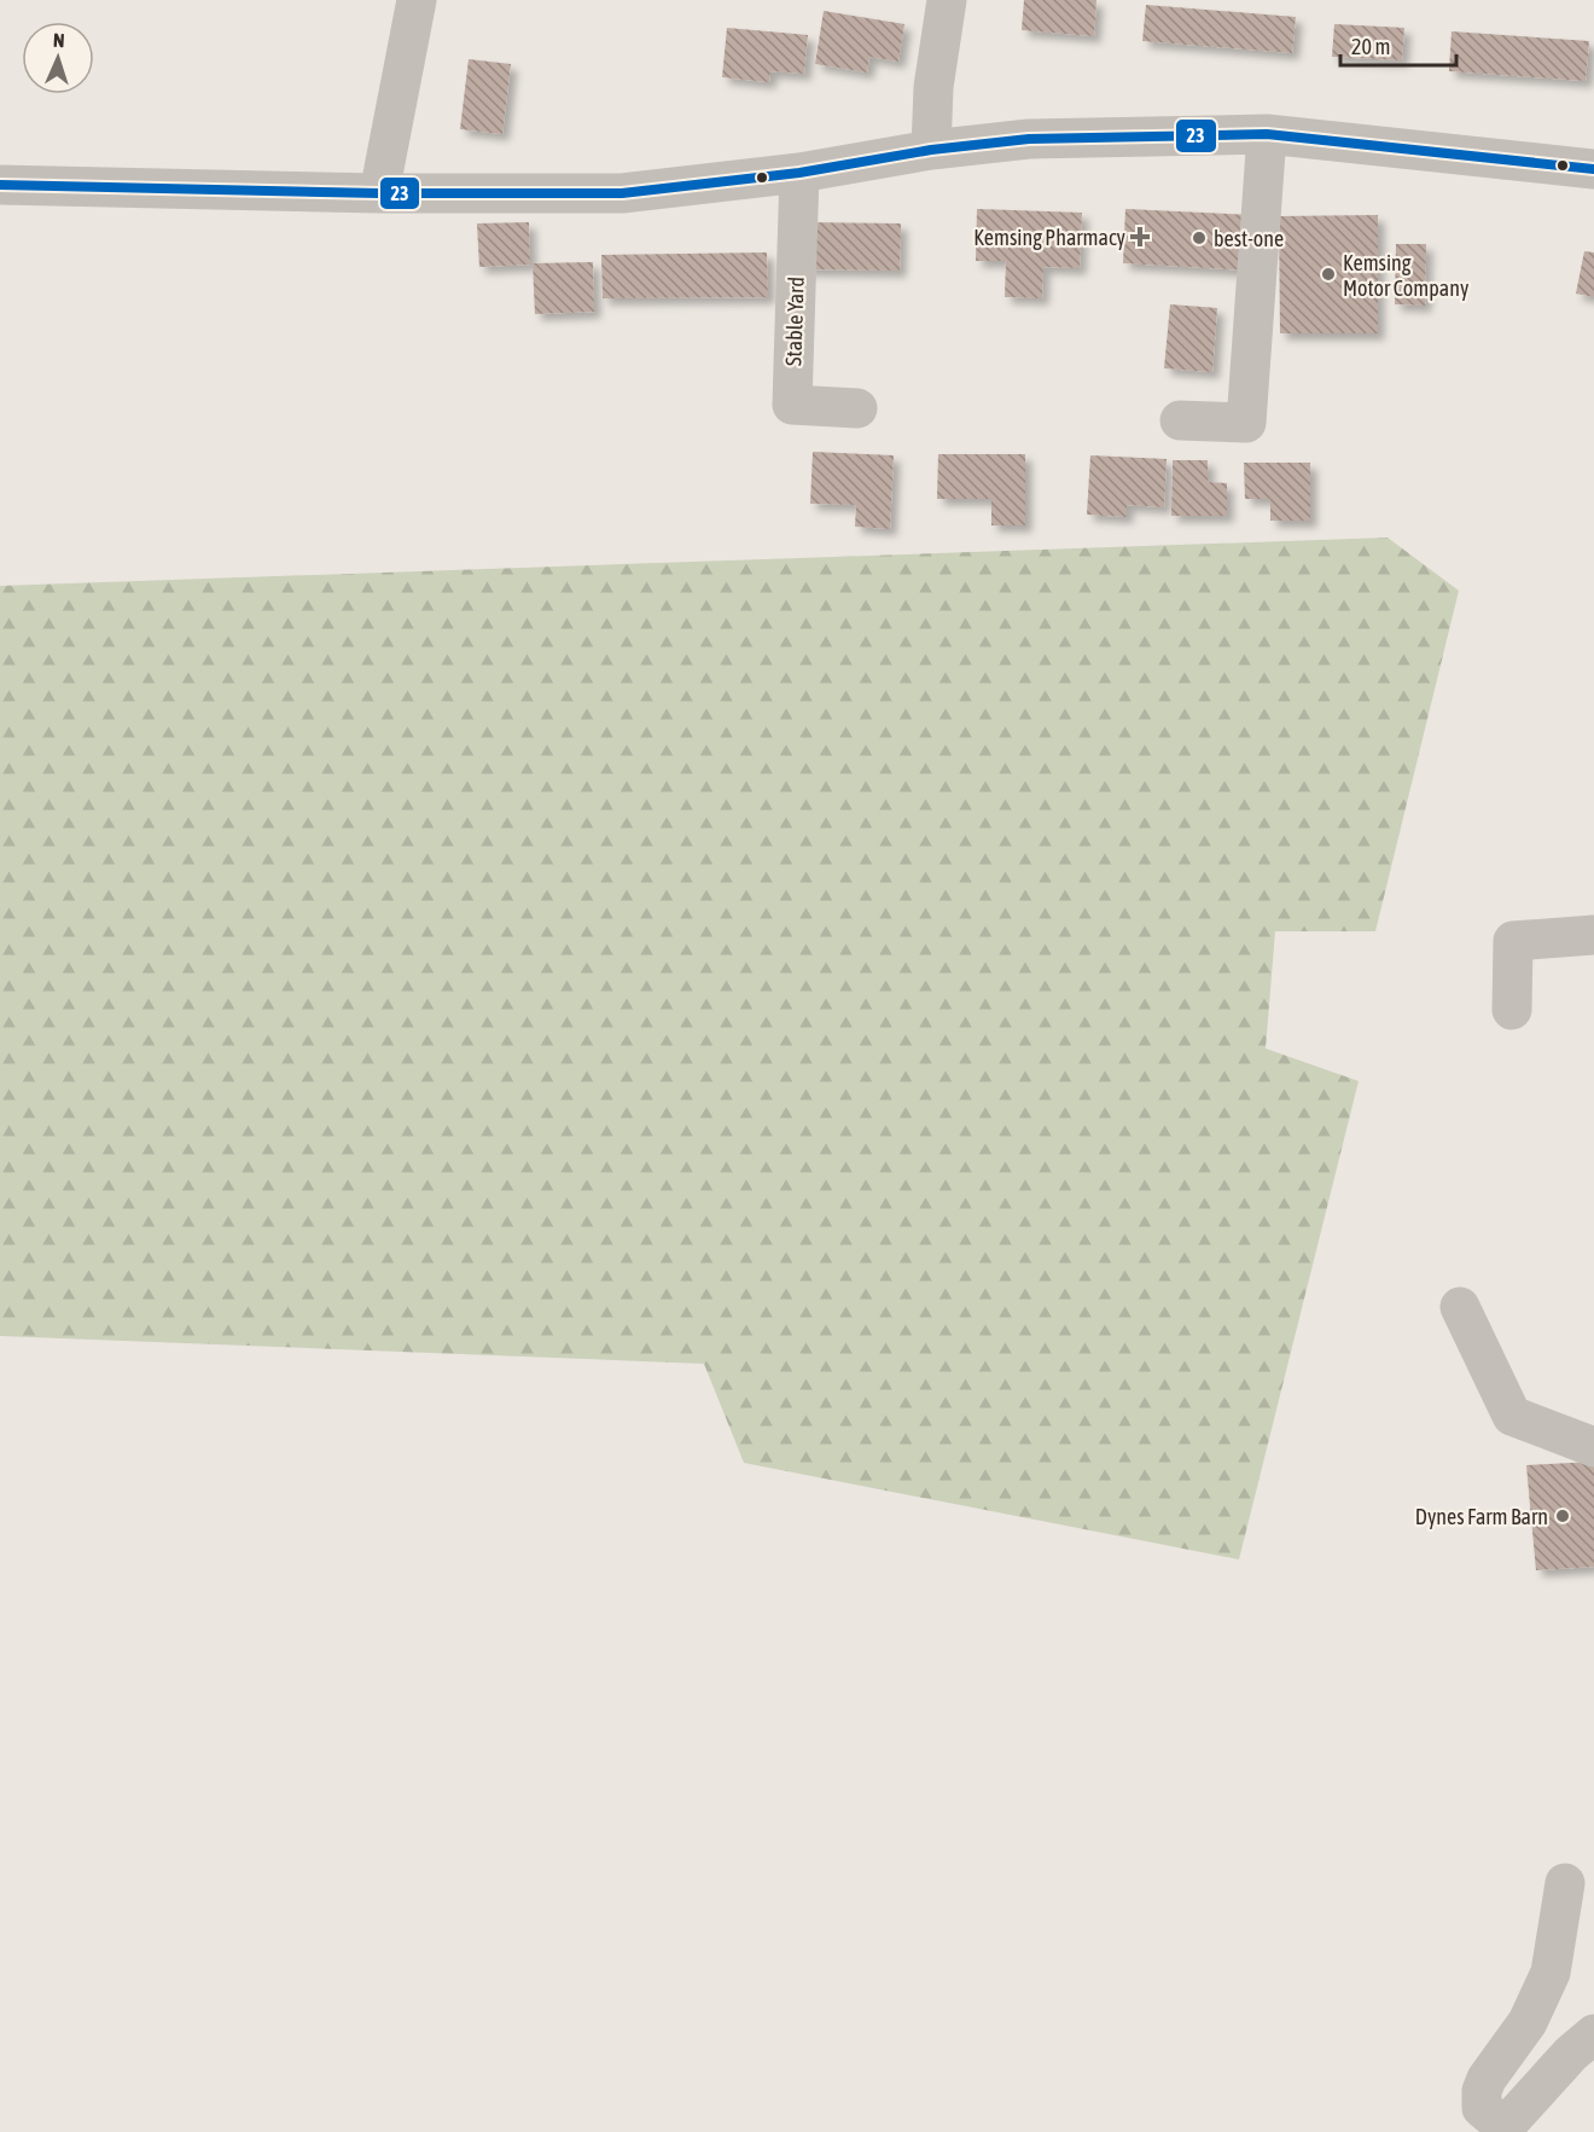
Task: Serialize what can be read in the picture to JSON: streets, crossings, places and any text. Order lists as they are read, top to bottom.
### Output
{
  "streets": {
    "street": ["Stable Yard"]
  },
  "places": {
    "health": ["Kemsing Pharmacy"],
    "other": ["best-one", "Kemsing Motor Company", "Dynes Farm Barn"]
  },
  "lines": ["transit line 23"],
  "scale_bar": "20 m",
  "north": "top"
}
